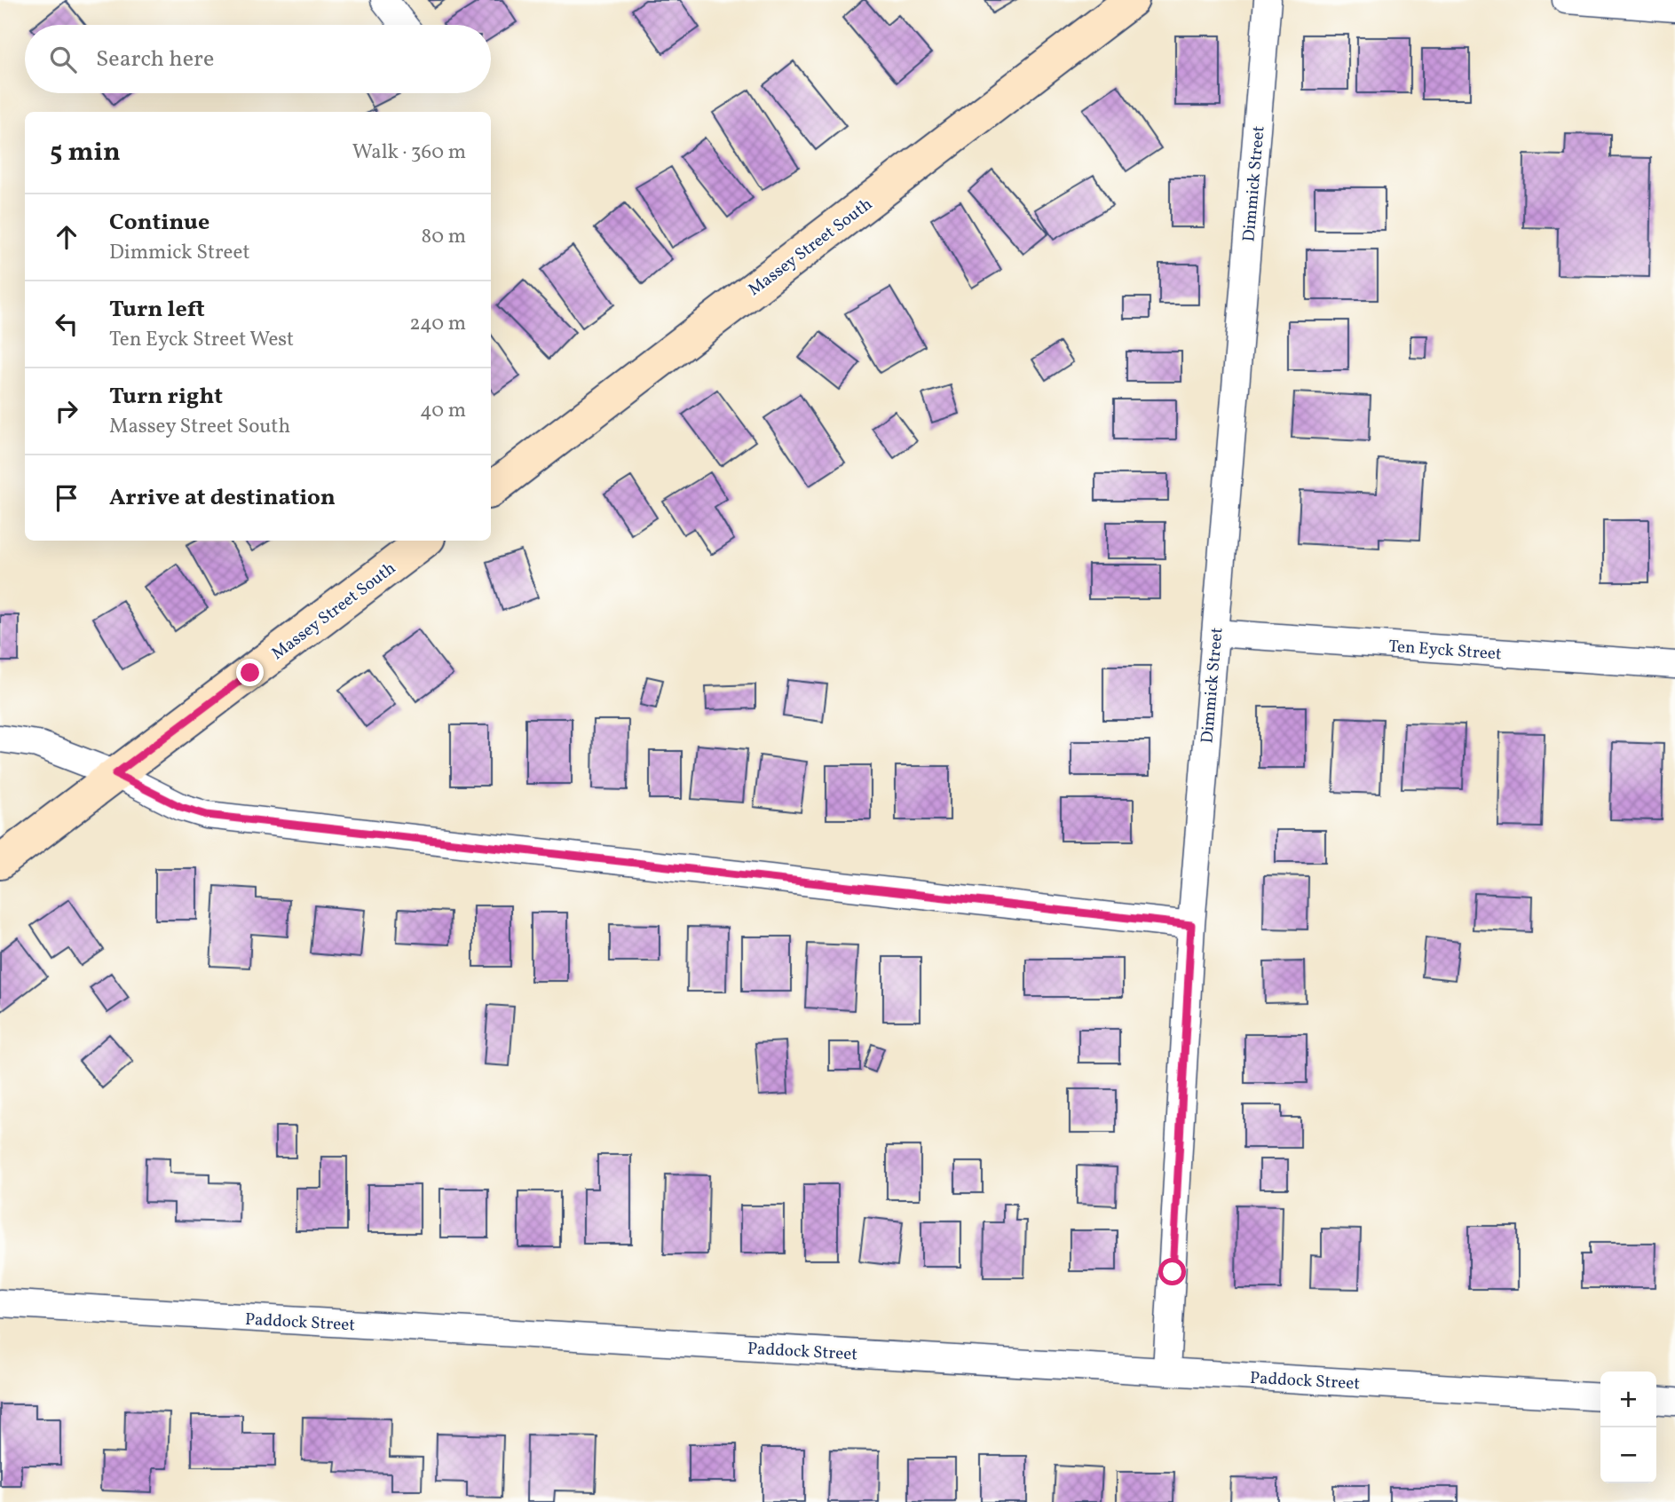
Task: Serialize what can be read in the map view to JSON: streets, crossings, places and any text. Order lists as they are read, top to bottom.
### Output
{
  "streets": {
    "street": [
      "Dimmick Street",
      "Massey Street South",
      "Ten Eyck Street",
      "Paddock Street"
    ]
  },
  "crossings": [
    ["Dimmick Street", "Ten Eyck Street"],
    ["Dimmick Street", "Paddock Street"]
  ],
  "page": {
    "search": "Search here",
    "heading": ["5 min", "Walk · 360 m"],
    "list": [
      ["Continue", "Dimmick Street", "80 m"],
      ["Turn left", "Ten Eyck Street West", "240 m"],
      ["Turn right", "Massey Street South", "40 m"],
      "Arrive at destination"
    ],
    "map_buttons": ["+", "−"]
  }
}
